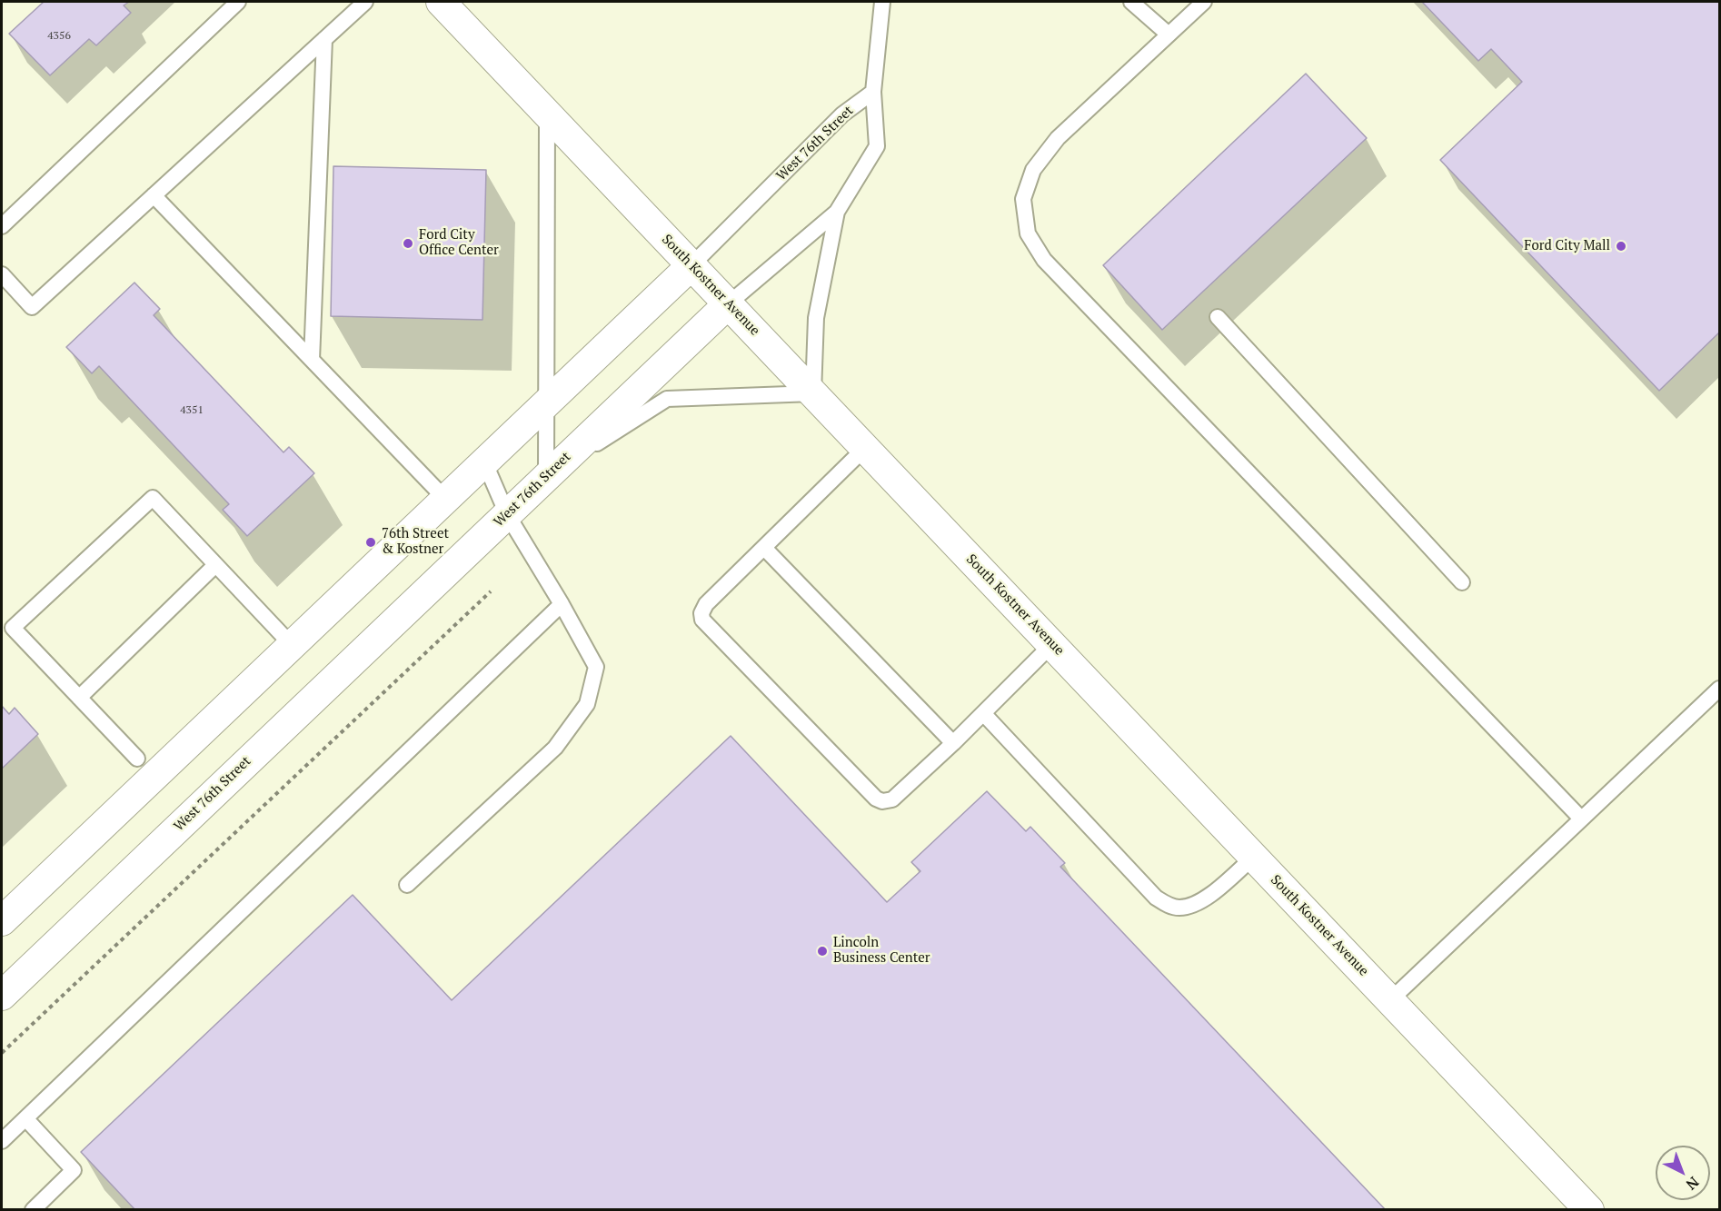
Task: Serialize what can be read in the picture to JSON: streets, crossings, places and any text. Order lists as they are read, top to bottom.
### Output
{
  "streets": {
    "street": ["West 76th Street", "South Kostner Avenue"]
  },
  "crossings": [
    ["West 76th Street", "South Kostner Avenue"]
  ],
  "places": [
    "Ford City Office Center",
    "Ford City Mall",
    "76th Street & Kostner",
    "Lincoln Business Center"
  ],
  "house_numbers": ["4356", "4351"],
  "north": "bottom right"
}
